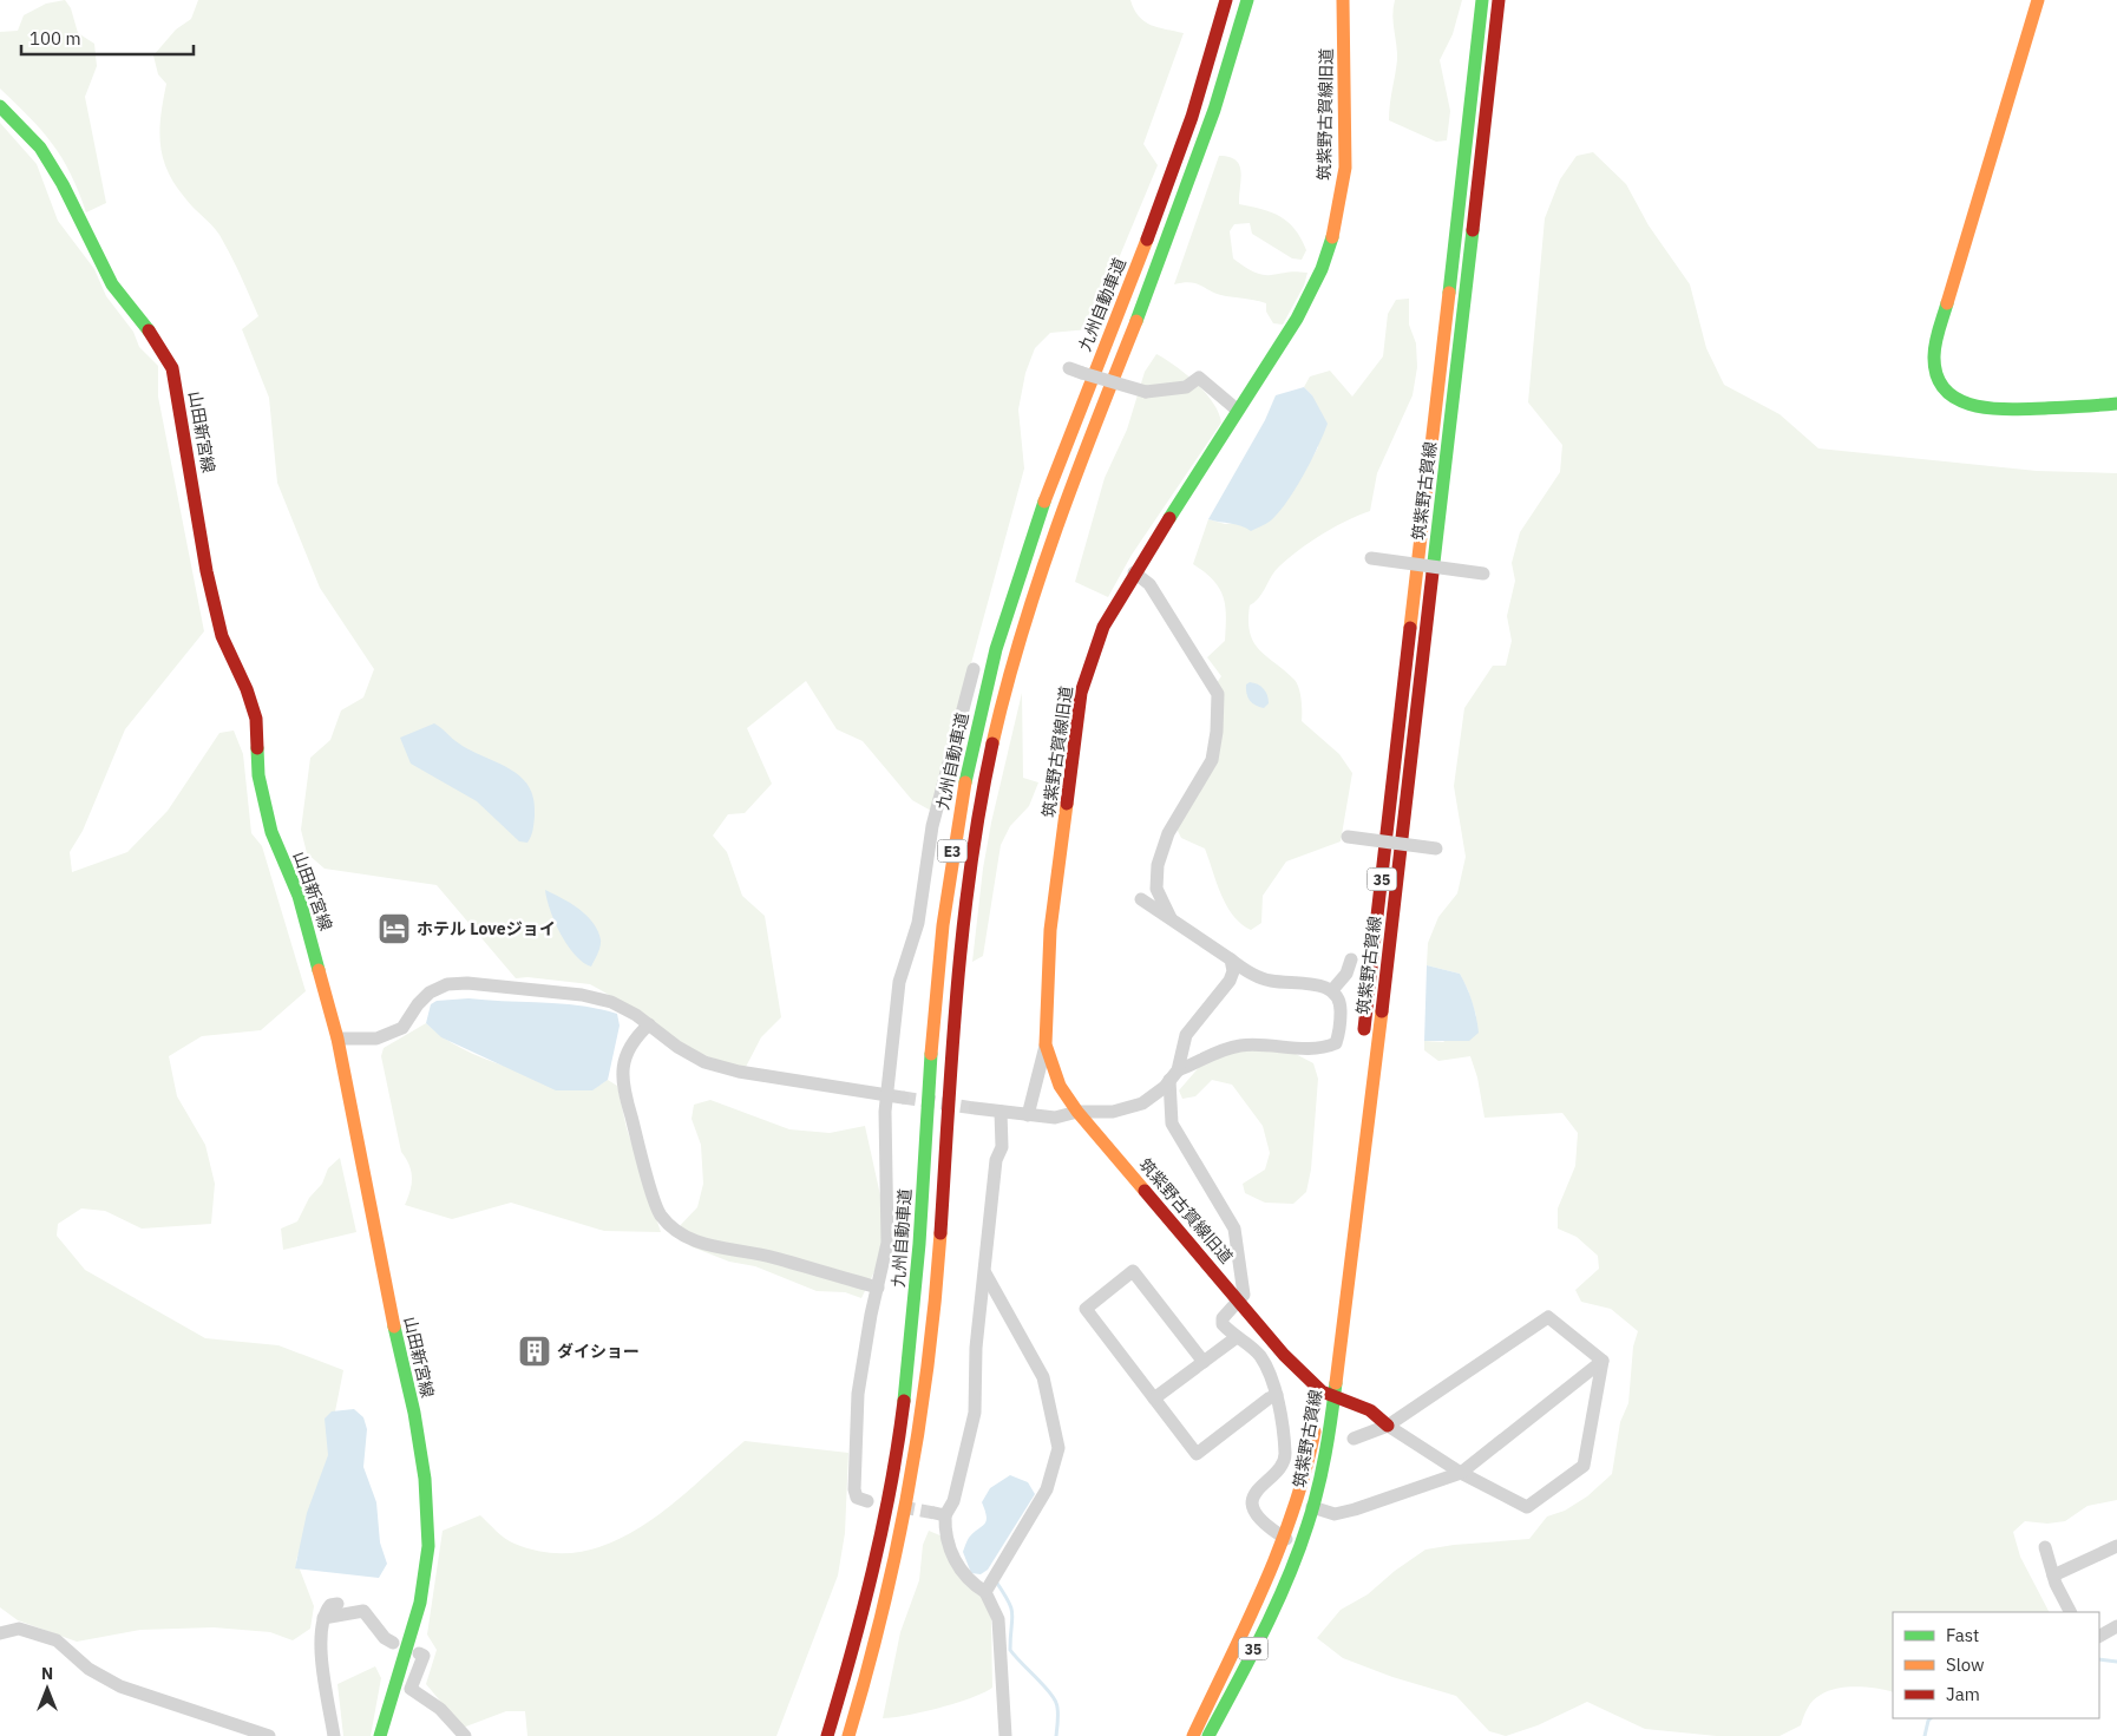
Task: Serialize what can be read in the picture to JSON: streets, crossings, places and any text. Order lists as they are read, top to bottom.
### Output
{
  "streets": {
    "main road": [
      "筑紫野古賀線旧道",
      "九州自動車道",
      "山田新宮線",
      "筑紫野古賀線",
      "E3",
      "35"
    ]
  },
  "crossings": [
    ["筑紫野古賀線旧道", "筑紫野古賀線"]
  ],
  "places": {
    "hotel": ["ホテル Loveジョイ"],
    "building": ["ダイショー"]
  },
  "legend": ["Fast", "Slow", "Jam"],
  "scale_bar": "100 m",
  "north": "top"
}
